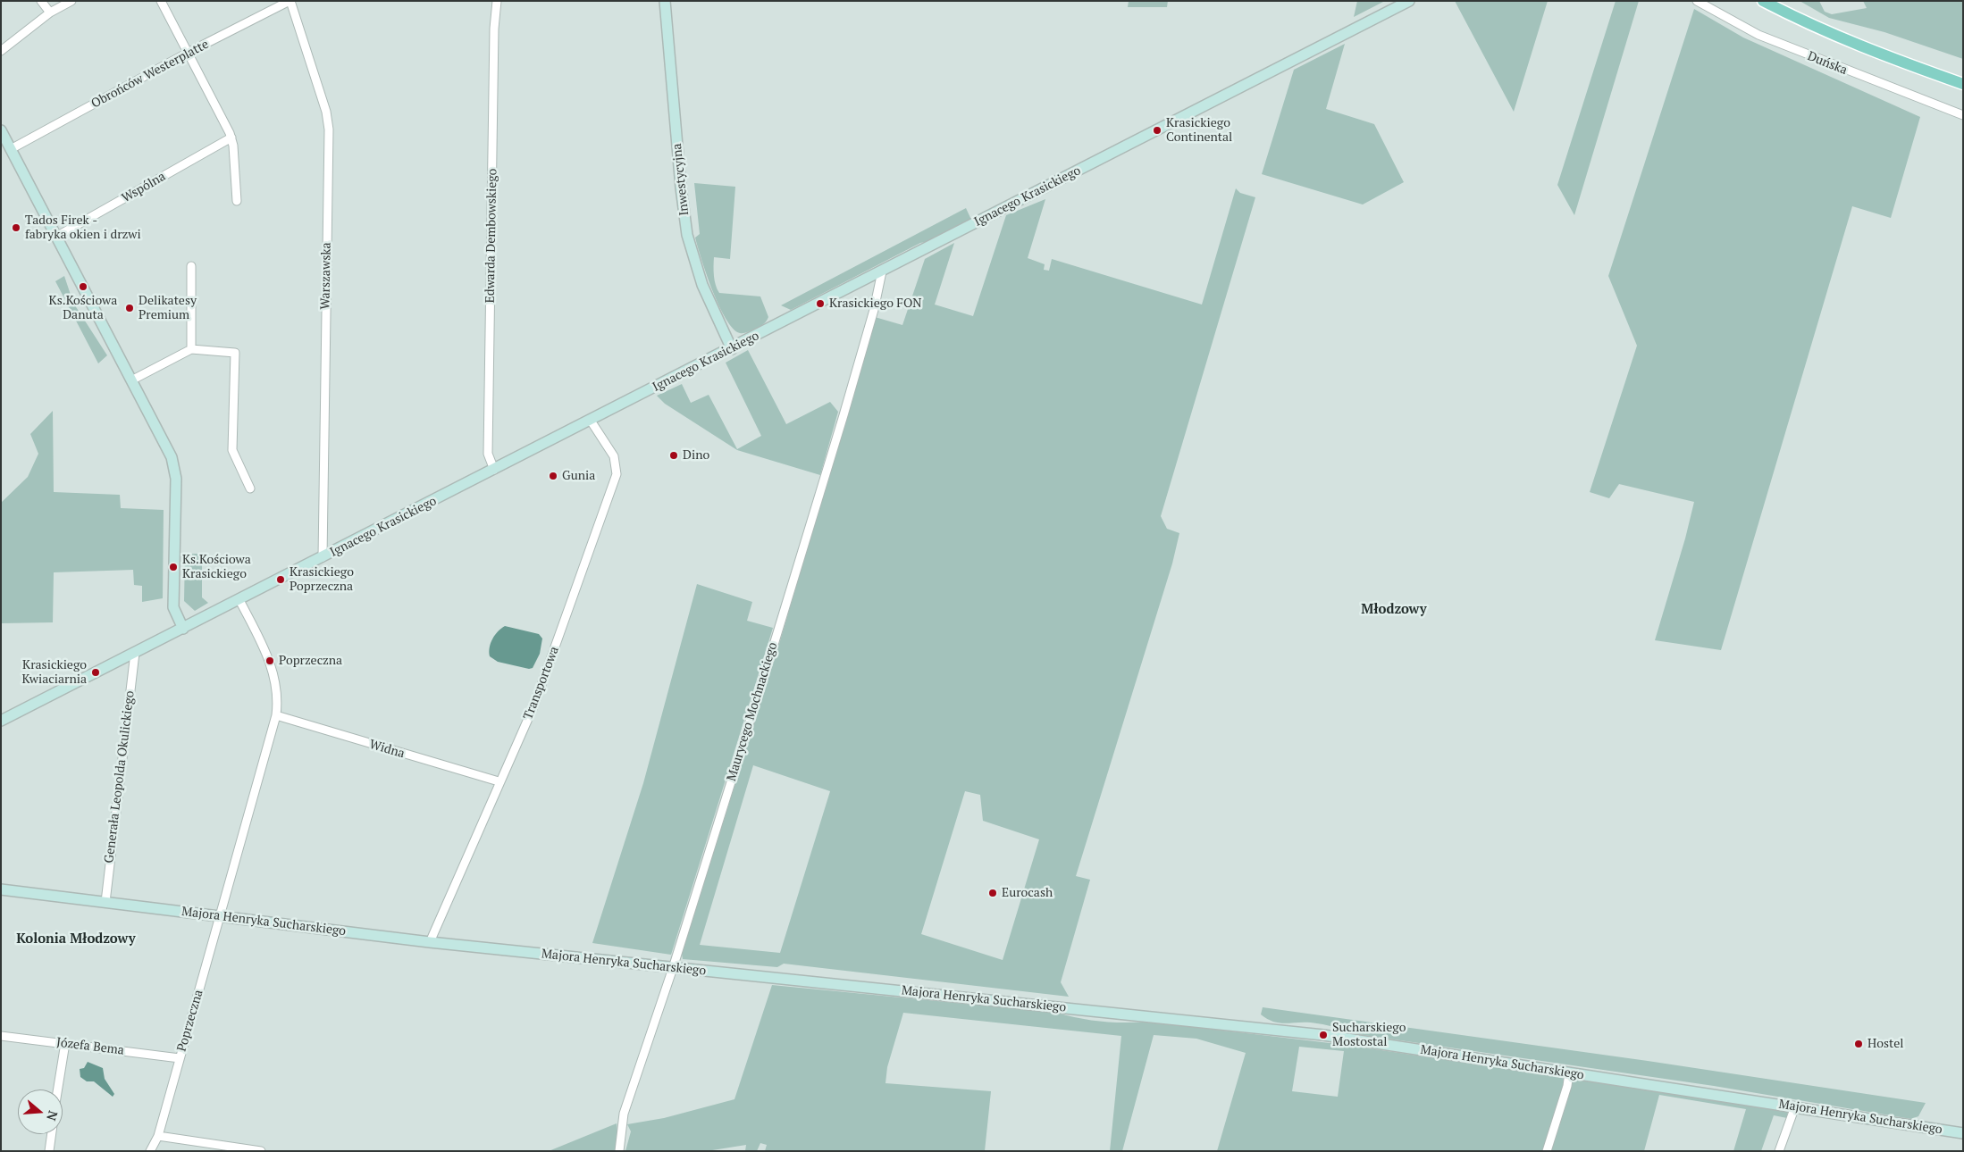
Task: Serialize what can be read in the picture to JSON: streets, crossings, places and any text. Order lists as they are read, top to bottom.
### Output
{
  "streets": {
    "street": [
      "Duńska",
      "Obrońców Westerplatte",
      "Inwestycyjna",
      "Wspólna",
      "Ignacego Krasickiego",
      "Edwarda Dembowskiego",
      "Warszawska",
      "Transportowa",
      "Maurycego Mochnackiego",
      "Widna",
      "Generała Leopolda Okulickiego",
      "Majora Henryka Sucharskiego",
      "Poprzeczna",
      "Józefa Bema"
    ]
  },
  "crossings": [
    ["Obrońców Westerplatte", "Warszawska"],
    ["Inwestycyjna", "Ignacego Krasickiego"],
    ["Ignacego Krasickiego", "Edwarda Dembowskiego"],
    ["Ignacego Krasickiego", "Warszawska"],
    ["Ignacego Krasickiego", "Transportowa"],
    ["Ignacego Krasickiego", "Maurycego Mochnackiego"],
    ["Ignacego Krasickiego", "Generała Leopolda Okulickiego"],
    ["Ignacego Krasickiego", "Poprzeczna"],
    ["Transportowa", "Widna"],
    ["Transportowa", "Majora Henryka Sucharskiego"],
    ["Maurycego Mochnackiego", "Majora Henryka Sucharskiego"],
    ["Widna", "Poprzeczna"],
    ["Generała Leopolda Okulickiego", "Majora Henryka Sucharskiego"],
    ["Majora Henryka Sucharskiego", "Poprzeczna"],
    ["Poprzeczna", "Józefa Bema"]
  ],
  "districts": ["Młodzowy", "Kolonia Młodzowy"],
  "places": [
    "Krasickiego Continental",
    "Tados Firek - fabryka okien i drzwi",
    "Ks.Kościowa Danuta",
    "Krasickiego FON",
    "Delikatesy Premium",
    "Dino",
    "Gunia",
    "Ks.Kościowa Krasickiego",
    "Krasickiego Poprzeczna",
    "Poprzeczna",
    "Krasickiego Kwiaciarnia",
    "Eurocash",
    "Sucharskiego Mostostal",
    "Hostel"
  ],
  "north": "right"
}
